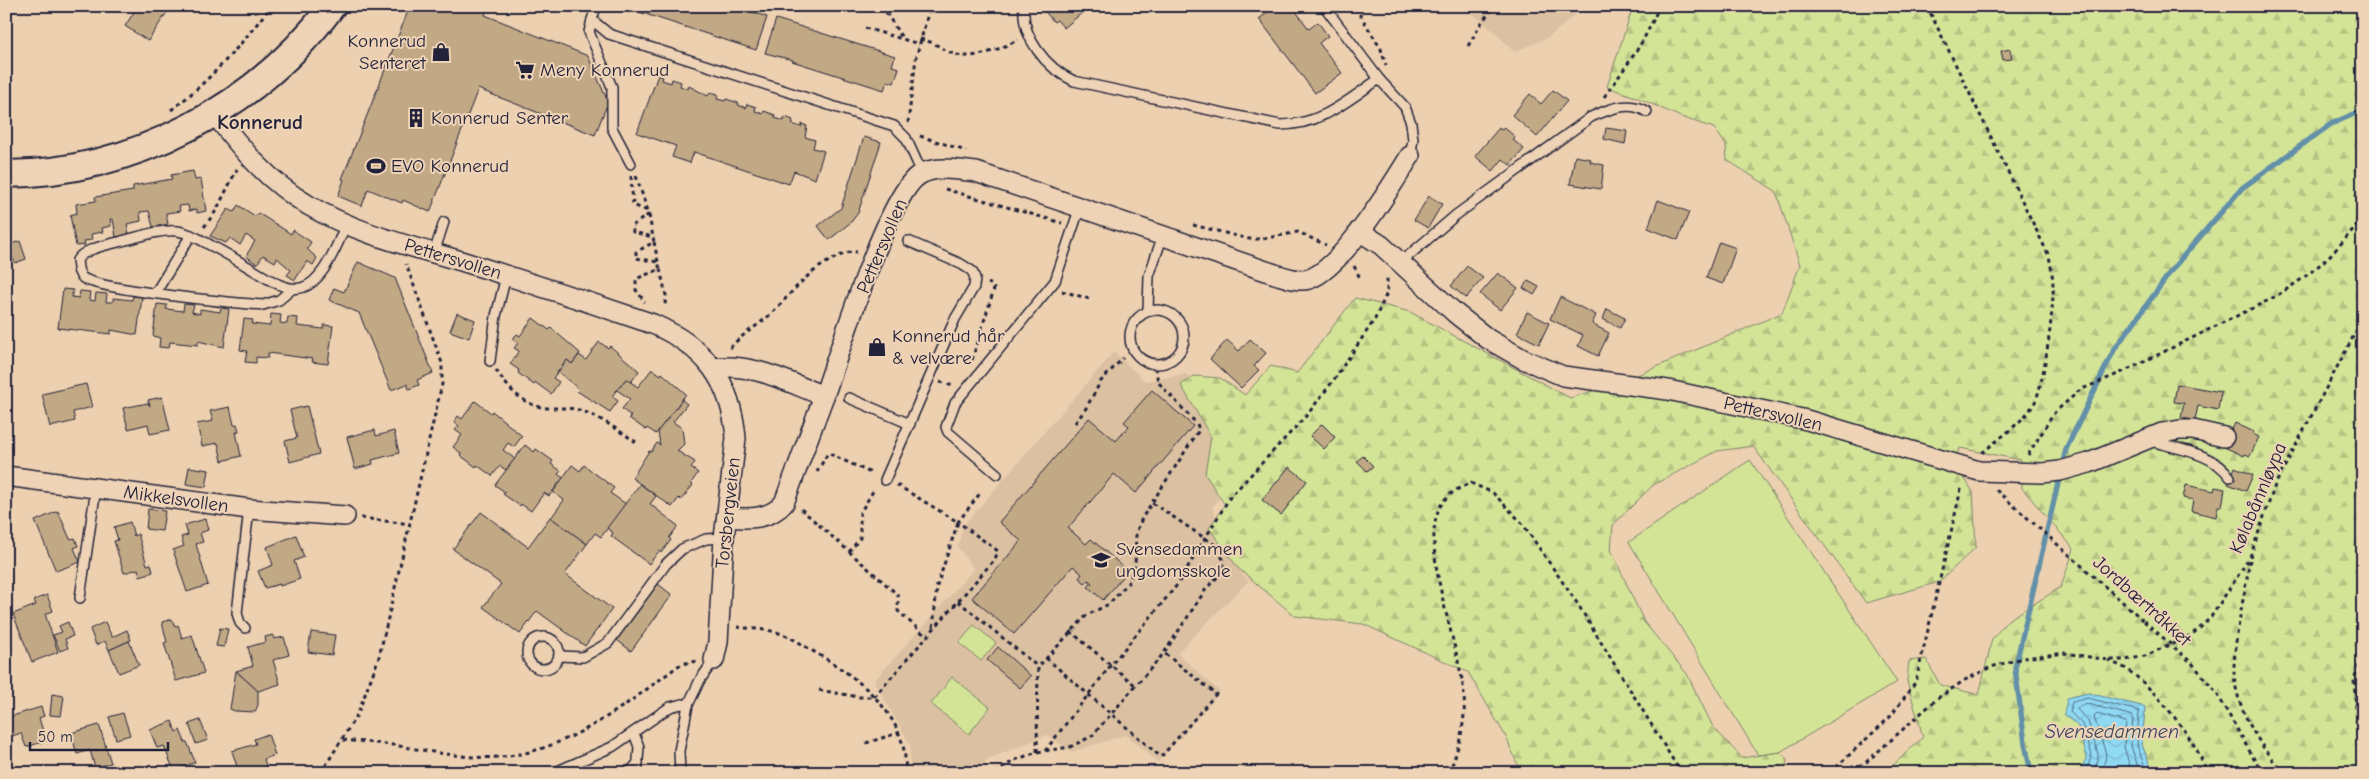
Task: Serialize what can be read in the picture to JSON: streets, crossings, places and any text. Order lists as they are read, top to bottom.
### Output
{
  "streets": {
    "street": ["Pettersvollen", "Mikkelsvollen", "Torsbergveien"],
    "path": ["Kølabånnløypa", "Jordbærtråkket"]
  },
  "crossings": [
    ["Pettersvollen", "Torsbergveien"],
    ["Pettersvollen", "Jordbærtråkket"]
  ],
  "districts": ["Konnerud"],
  "water": ["Svensedammen"],
  "places": {
    "shop": ["Konnerud Senteret", "Konnerud hår & velvære"],
    "supermarket": ["Meny Konnerud"],
    "building": ["Konnerud Senter"],
    "sports": ["EVO Konnerud"],
    "school or university": ["Svensedammen ungdomsskole"]
  },
  "scale_bar": "50 m"
}
